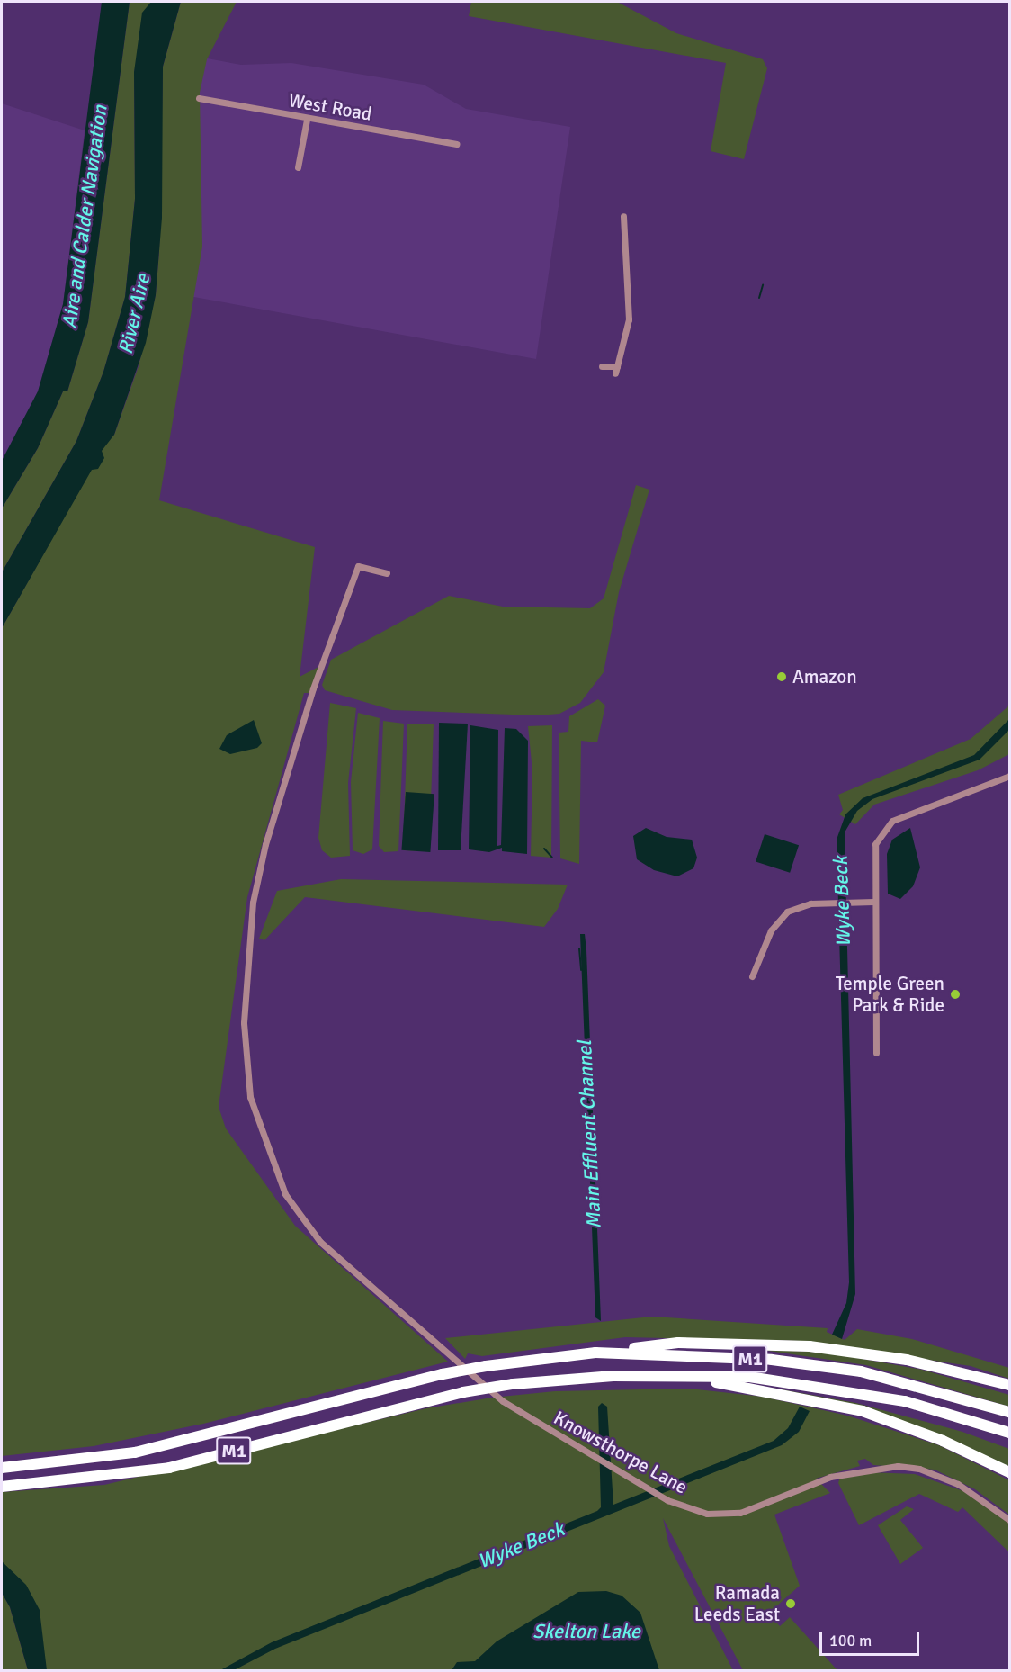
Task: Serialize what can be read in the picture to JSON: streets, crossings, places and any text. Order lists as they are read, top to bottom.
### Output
{
  "streets": {
    "highway": ["M1"],
    "street": ["West Road", "Knowsthorpe Lane"]
  },
  "water": [
    "Aire and Calder Navigation",
    "River Aire",
    "Wyke Beck",
    "Main Effluent Channel",
    "Skelton Lake"
  ],
  "places": ["Amazon", "Temple Green Park & Ride", "Ramada Leeds East"],
  "scale_bar": "100 m"
}
